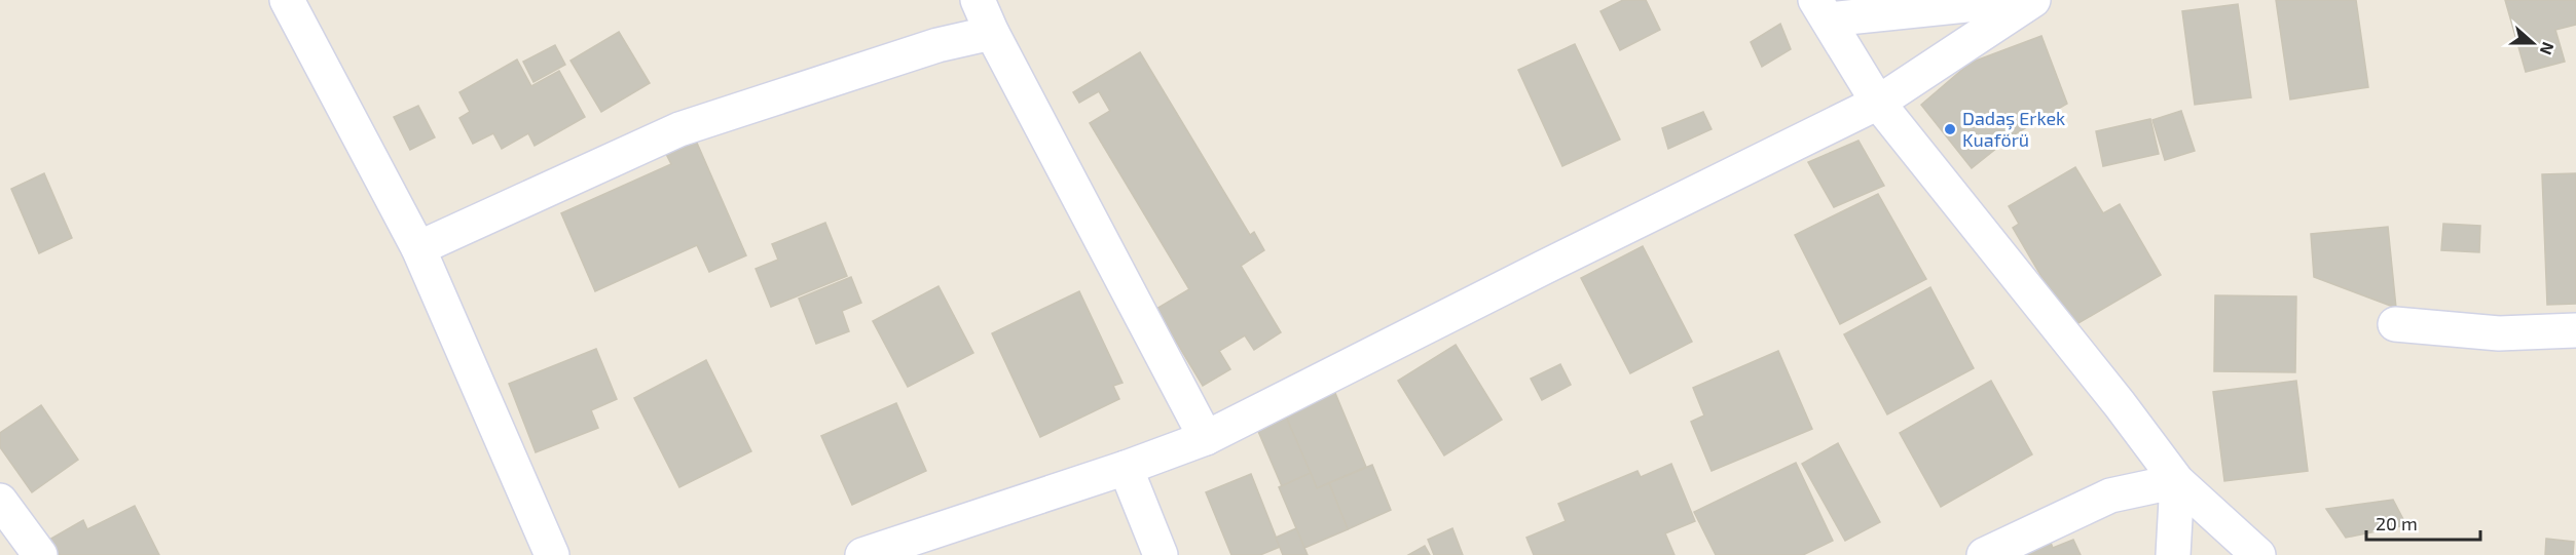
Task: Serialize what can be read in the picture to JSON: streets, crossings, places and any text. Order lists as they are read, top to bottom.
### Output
{
  "places": ["Dadaş Erkek Kuaförü"],
  "scale_bar": "20 m",
  "north": "right"
}
